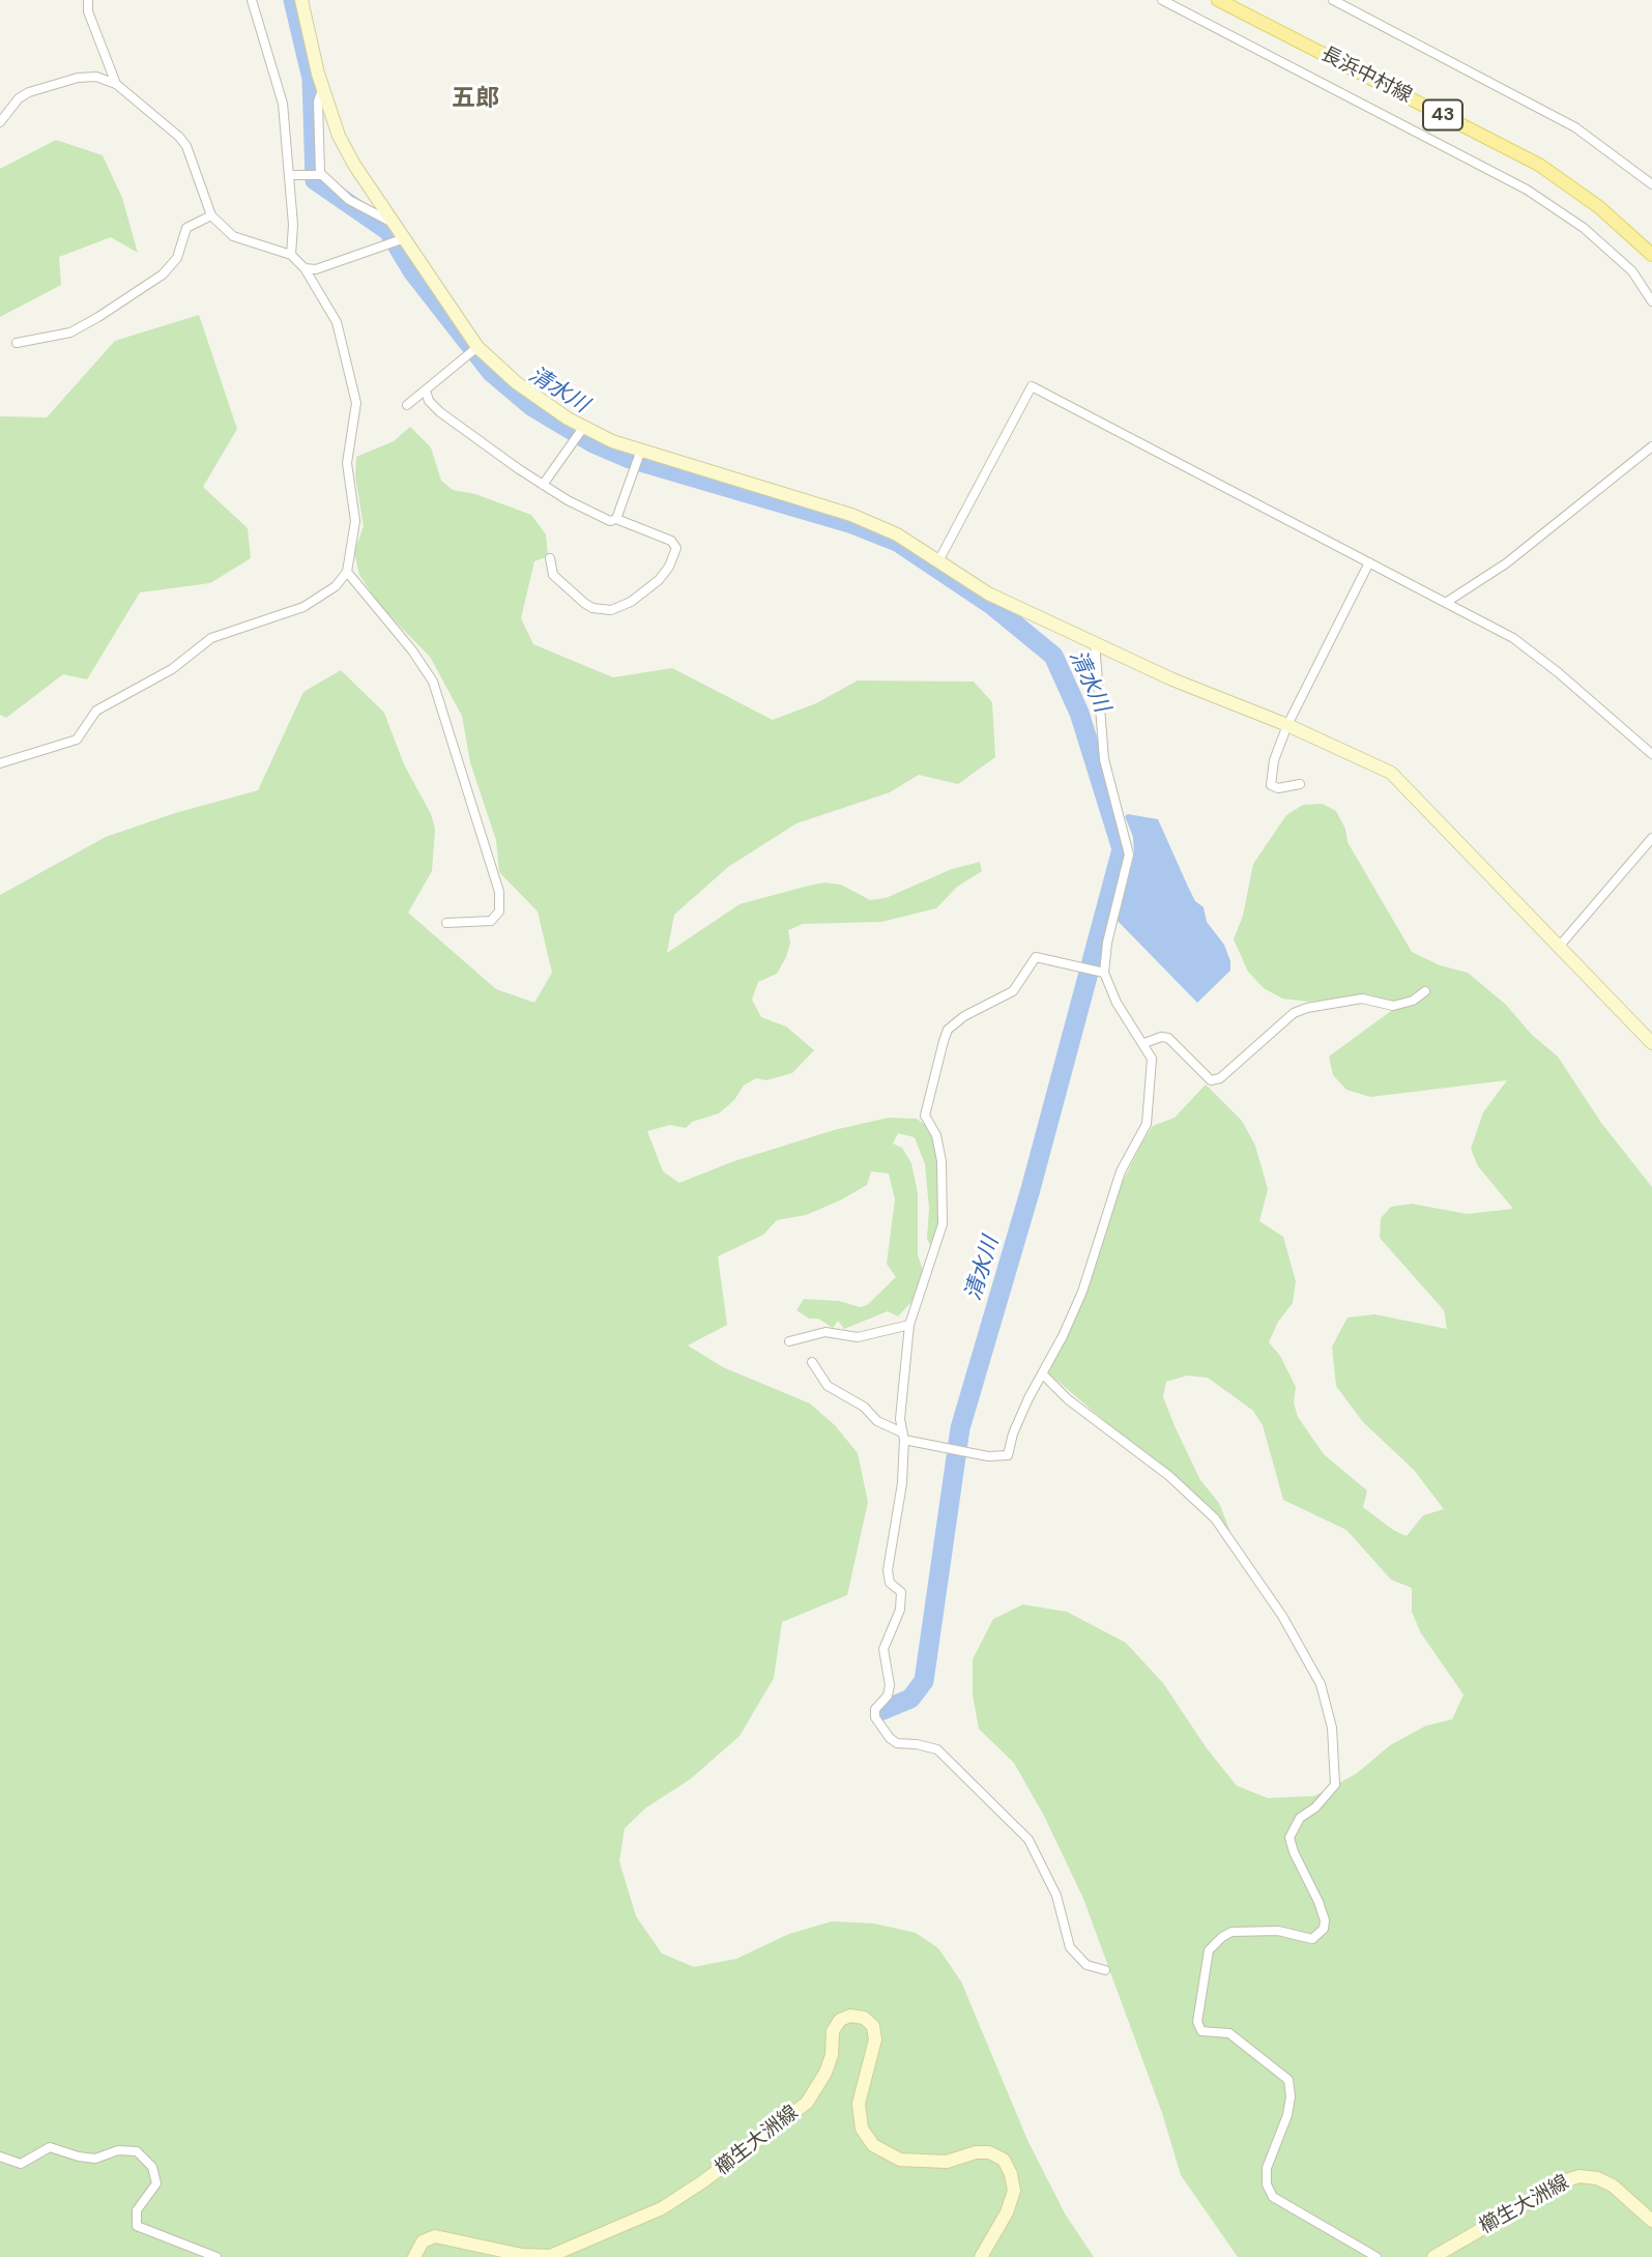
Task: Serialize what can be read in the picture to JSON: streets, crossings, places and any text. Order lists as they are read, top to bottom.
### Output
{
  "streets": {
    "main road": ["長浜中村線", "43"],
    "street": ["櫛生大洲線"]
  },
  "districts": ["五郎"],
  "water": ["清水川"]
}
